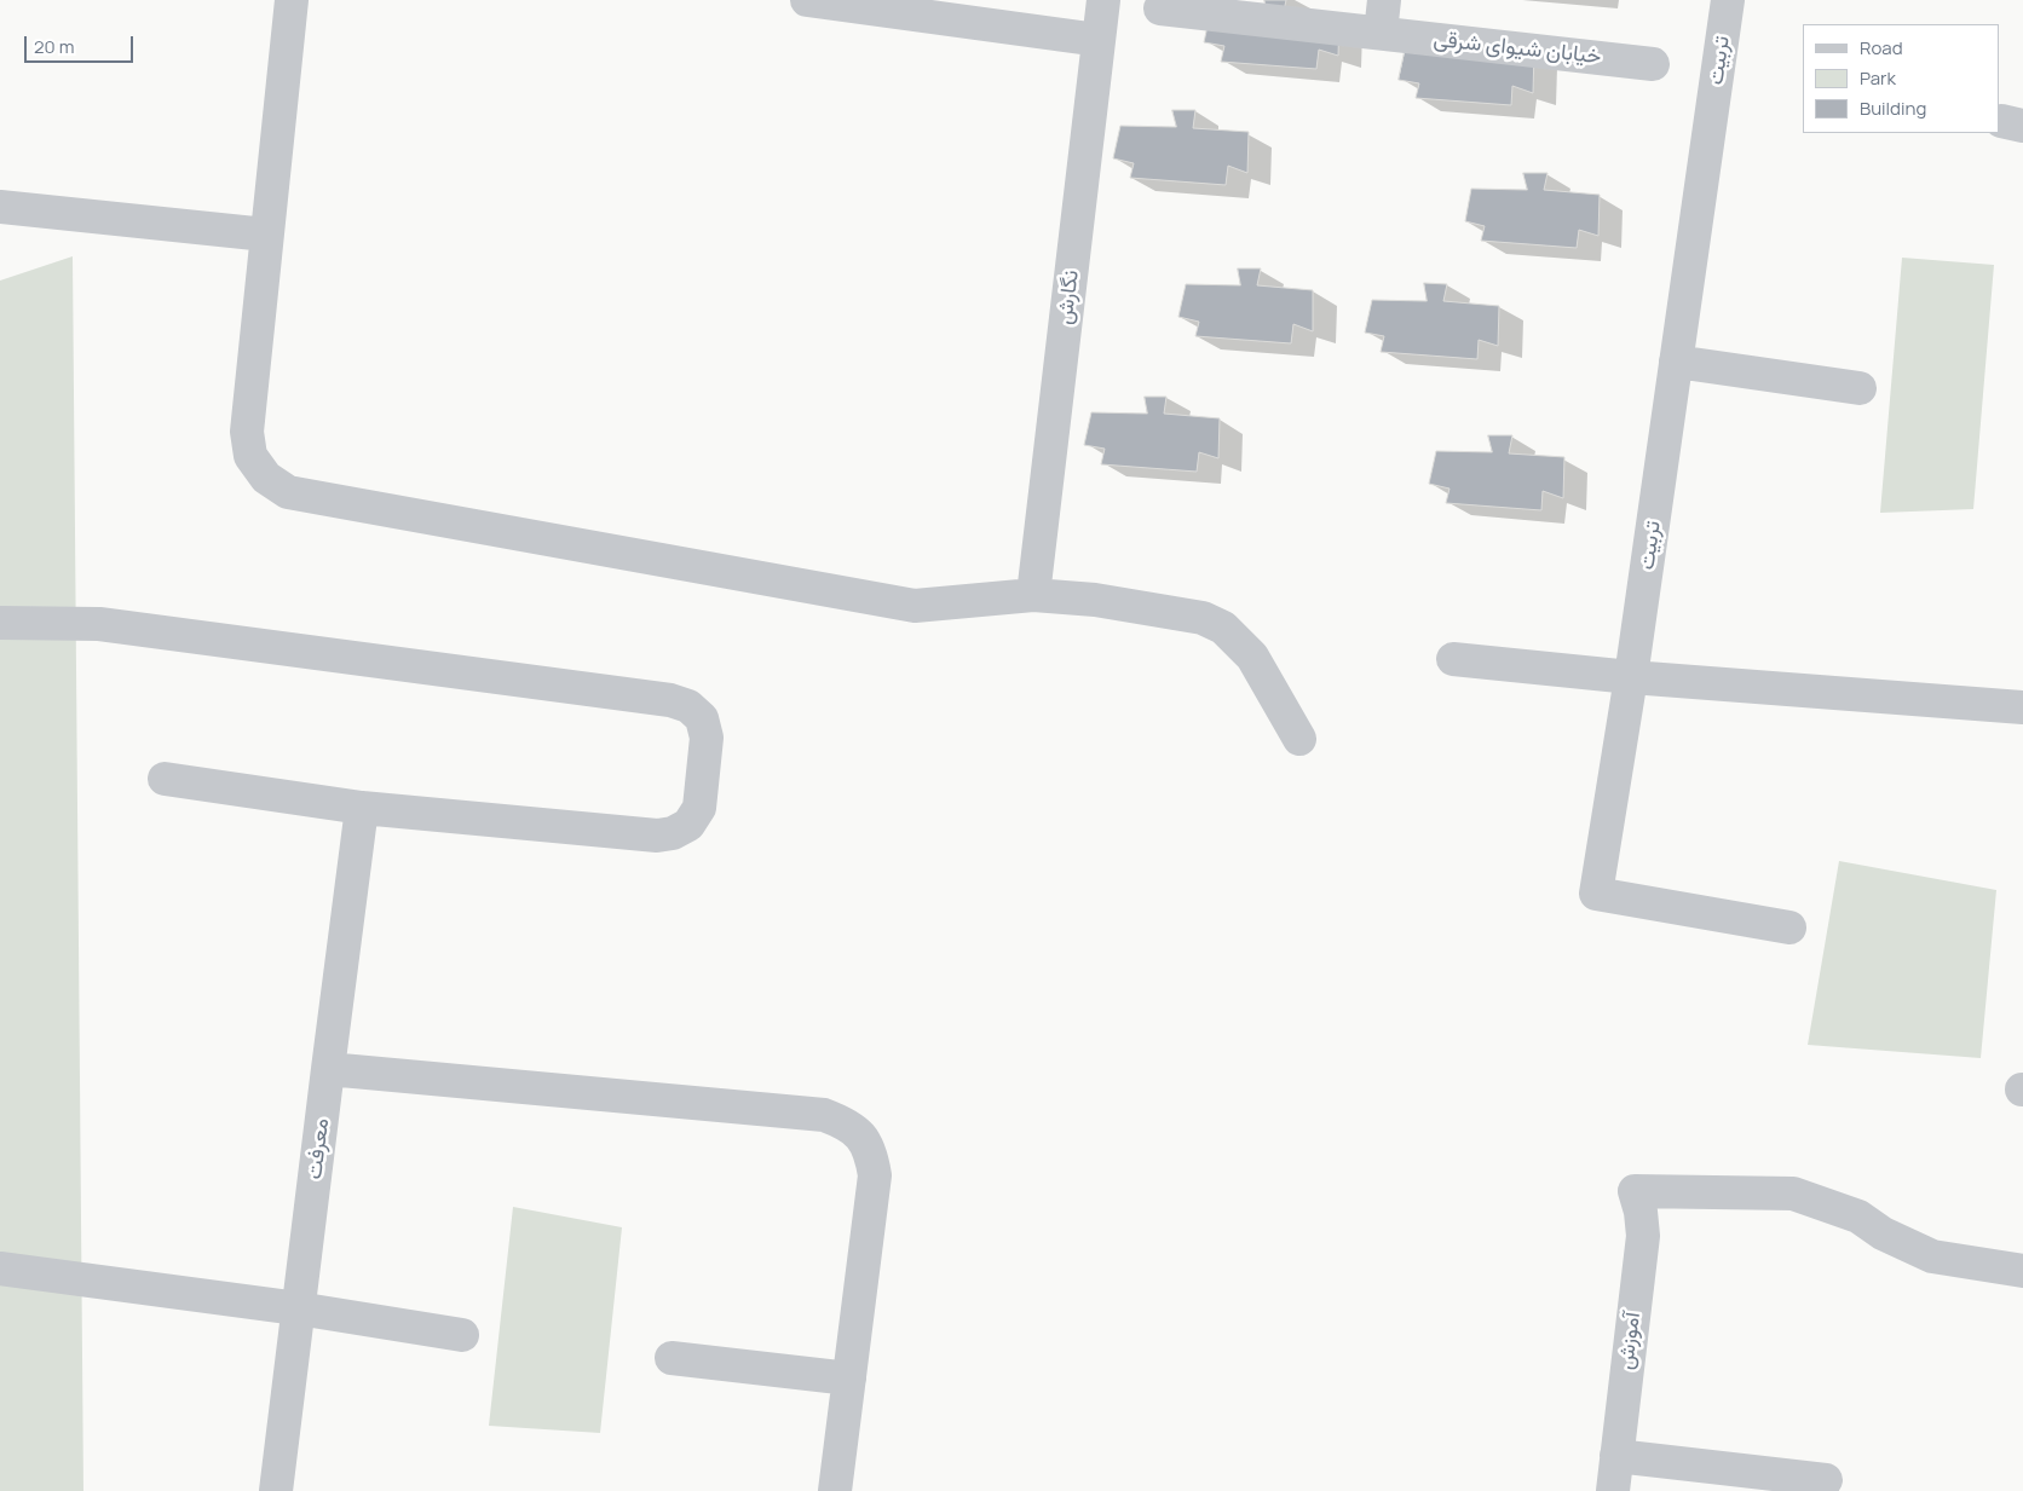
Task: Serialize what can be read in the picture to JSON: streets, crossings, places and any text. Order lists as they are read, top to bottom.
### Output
{
  "streets": {
    "street": [
      "خیابان شیوای شرقی",
      "تربیت",
      "نگارش",
      "معرفت",
      "آموزش"
    ]
  },
  "legend": ["Road", "Park", "Building"],
  "scale_bar": "20 m"
}
